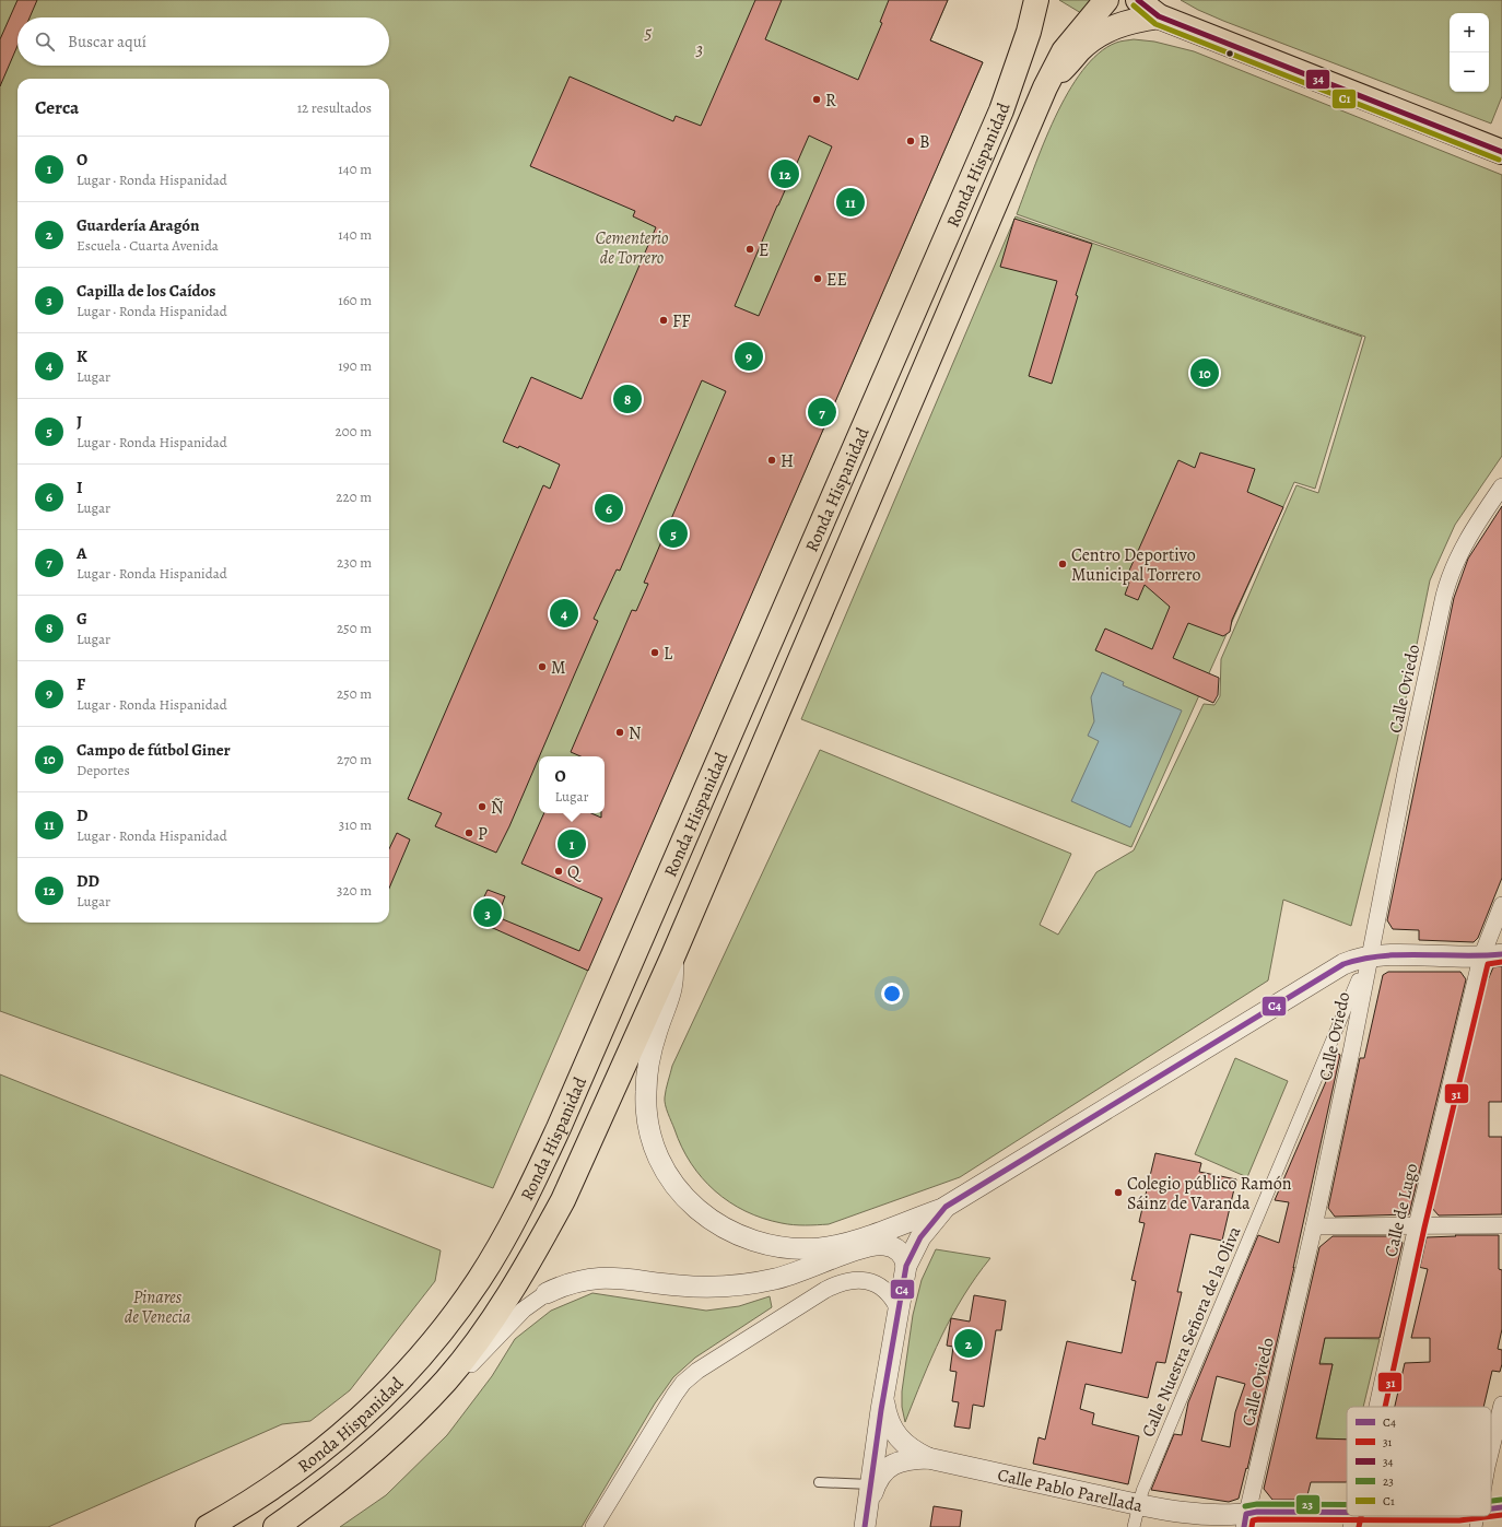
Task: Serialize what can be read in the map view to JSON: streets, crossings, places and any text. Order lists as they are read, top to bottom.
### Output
{
  "streets": {
    "main road": ["Ronda Hispanidad"],
    "street": [
      "Calle Oviedo",
      "Calle de Lugo",
      "Calle Nuestra Señora de la Oliva",
      "Calle Pablo Parellada"
    ]
  },
  "crossings": [
    ["Calle Oviedo", "Calle Pablo Parellada"],
    ["Calle Nuestra Señora de la Oliva", "Calle Pablo Parellada"]
  ],
  "parks": [
    "5",
    "3",
    "Cementerio de Torrero",
    "Pinares de Venecia"
  ],
  "places": [
    "R",
    "B",
    "E",
    "EE",
    "FF",
    "H",
    "Centro Deportivo Municipal Torrero",
    "L",
    "M",
    "N",
    "Ñ",
    "P",
    "Q",
    "Colegio público Ramón Sáinz de Varanda"
  ],
  "lines": [
    "transit line 34",
    "transit line C1",
    "transit line C4",
    "transit line 31",
    "transit line 23"
  ],
  "legend": [
    "C4",
    "31",
    "34",
    "23",
    "C1"
  ],
  "page": {
    "map_buttons": ["+", "−"],
    "search": "Buscar aquí",
    "heading": ["Cerca", "12 resultados"],
    "list": [
      {
        "mark": "1",
        "name": "O",
        "note": "Lugar · Ronda Hispanidad",
        "value": "140 m"
      },
      {
        "mark": "2",
        "name": "Guardería Aragón",
        "note": "Escuela · Cuarta Avenida",
        "value": "140 m"
      },
      {
        "mark": "3",
        "name": "Capilla de los Caídos",
        "note": "Lugar · Ronda Hispanidad",
        "value": "160 m"
      },
      {
        "mark": "4",
        "name": "K",
        "note": "Lugar",
        "value": "190 m"
      },
      {
        "mark": "5",
        "name": "J",
        "note": "Lugar · Ronda Hispanidad",
        "value": "200 m"
      },
      {
        "mark": "6",
        "name": "I",
        "note": "Lugar",
        "value": "220 m"
      },
      {
        "mark": "7",
        "name": "A",
        "note": "Lugar · Ronda Hispanidad",
        "value": "230 m"
      },
      {
        "mark": "8",
        "name": "G",
        "note": "Lugar",
        "value": "250 m"
      },
      {
        "mark": "9",
        "name": "F",
        "note": "Lugar · Ronda Hispanidad",
        "value": "250 m"
      },
      {
        "mark": "10",
        "name": "Campo de fútbol Giner",
        "note": "Deportes",
        "value": "270 m"
      },
      {
        "mark": "11",
        "name": "D",
        "note": "Lugar · Ronda Hispanidad",
        "value": "310 m"
      },
      {
        "mark": "12",
        "name": "DD",
        "note": "Lugar",
        "value": "320 m"
      }
    ],
    "pins": [
      "12",
      "11",
      "9",
      "10",
      "8",
      "7",
      "6",
      "5",
      "4",
      "1",
      "3",
      "2"
    ],
    "popup": ["O", "Lugar"]
  }
}
